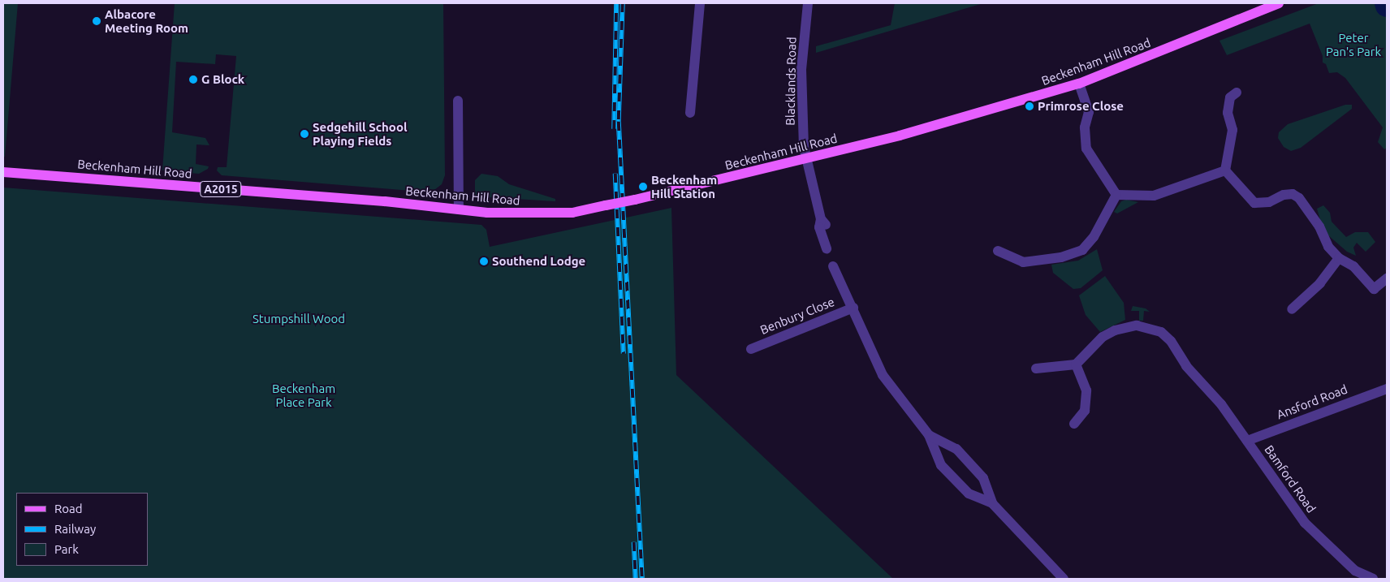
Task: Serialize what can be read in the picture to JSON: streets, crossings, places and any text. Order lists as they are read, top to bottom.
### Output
{
  "streets": {
    "main road": ["Beckenham Hill Road", "A2015"],
    "street": [
      "Blacklands Road",
      "Benbury Close",
      "Ansford Road",
      "Bamford Road"
    ]
  },
  "crossings": [
    ["Beckenham Hill Road", "Blacklands Road"],
    ["Ansford Road", "Bamford Road"]
  ],
  "parks": ["Peter Pan's Park", "Stumpshill Wood", "Beckenham Place Park"],
  "places": [
    "Albacore Meeting Room",
    "G Block",
    "Primrose Close",
    "Sedgehill School Playing Fields",
    "Beckenham Hill Station",
    "Southend Lodge"
  ],
  "legend": ["Road", "Railway", "Park"]
}
